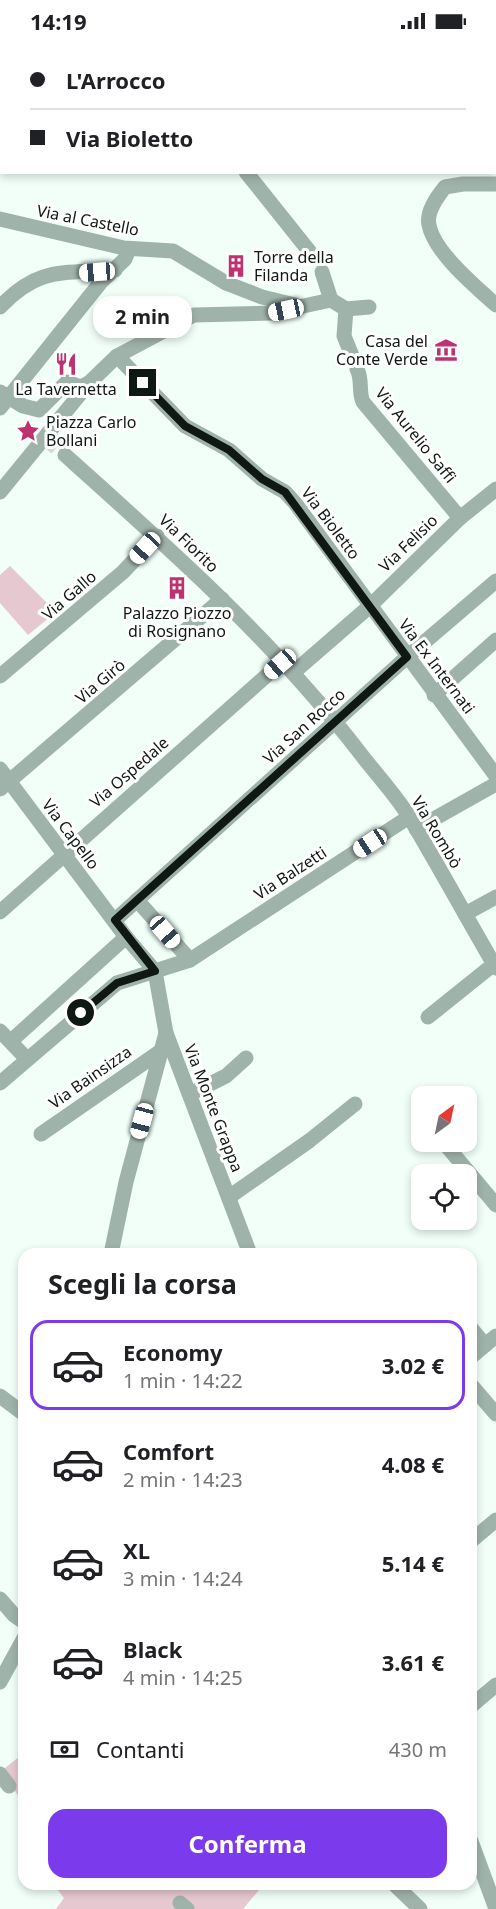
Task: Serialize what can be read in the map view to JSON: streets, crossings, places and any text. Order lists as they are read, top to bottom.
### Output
{
  "streets": {
    "street": [
      "Via al Castello",
      "Via Aurelio Saffi",
      "Via Bioletto",
      "Via Fiorito",
      "Via Felisio",
      "Via Gallo",
      "Via Ex Internati",
      "Via Girò",
      "Via San Rocco",
      "Via Ospedale",
      "Via Rombò",
      "Via Capello",
      "Via Balzetti",
      "Via Bainsizza",
      "Via Monte Grappa"
    ]
  },
  "crossings": [
    ["Via Aurelio Saffi", "Via Felisio"],
    ["Via Bioletto", "Via Felisio"],
    ["Via Bioletto", "Via Ex Internati"],
    ["Via Fiorito", "Via Felisio"],
    ["Via Fiorito", "Via Gallo"],
    ["Via Fiorito", "Via Girò"],
    ["Via Fiorito", "Via Ospedale"],
    ["Via Fiorito", "Via Rombò"],
    ["Via Felisio", "Via Ex Internati"],
    ["Via Felisio", "Via Ospedale"],
    ["Via Felisio", "Via Rombò"],
    ["Via Ex Internati", "Via San Rocco"],
    ["Via Girò", "Via Capello"],
    ["Via San Rocco", "Via Rombò"],
    ["Via San Rocco", "Via Capello"],
    ["Via Ospedale", "Via Rombò"],
    ["Via Ospedale", "Via Capello"],
    ["Via Rombò", "Via Balzetti"],
    ["Via Capello", "Via Balzetti"],
    ["Via Capello", "Via Monte Grappa"],
    ["Via Balzetti", "Via Monte Grappa"]
  ],
  "places": {
    "building": ["Torre della Filanda", "Palazzo Piozzo di Rosignano"],
    "museum": ["Casa del Conte Verde"],
    "restaurant": ["La Tavernetta"],
    "place": ["Piazza Carlo Bollani"]
  },
  "north": "top right",
  "page": {
    "status": "14:19",
    "banner": ["L'Arrocco", "Via Bioletto"],
    "bubble": "2 min",
    "heading": "Scegli la corsa",
    "list": [
      {
        "name": "Economy",
        "note": "1 min · 14:22",
        "value": "3.02 €"
      },
      {
        "name": "Comfort",
        "note": "2 min · 14:23",
        "value": "4.08 €"
      },
      {
        "name": "XL",
        "note": "3 min · 14:24",
        "value": "5.14 €"
      },
      {
        "name": "Black",
        "note": "4 min · 14:25",
        "value": "3.61 €"
      }
    ],
    "pay": ["Contanti", "430 m"],
    "buttons": "Conferma"
  }
}
